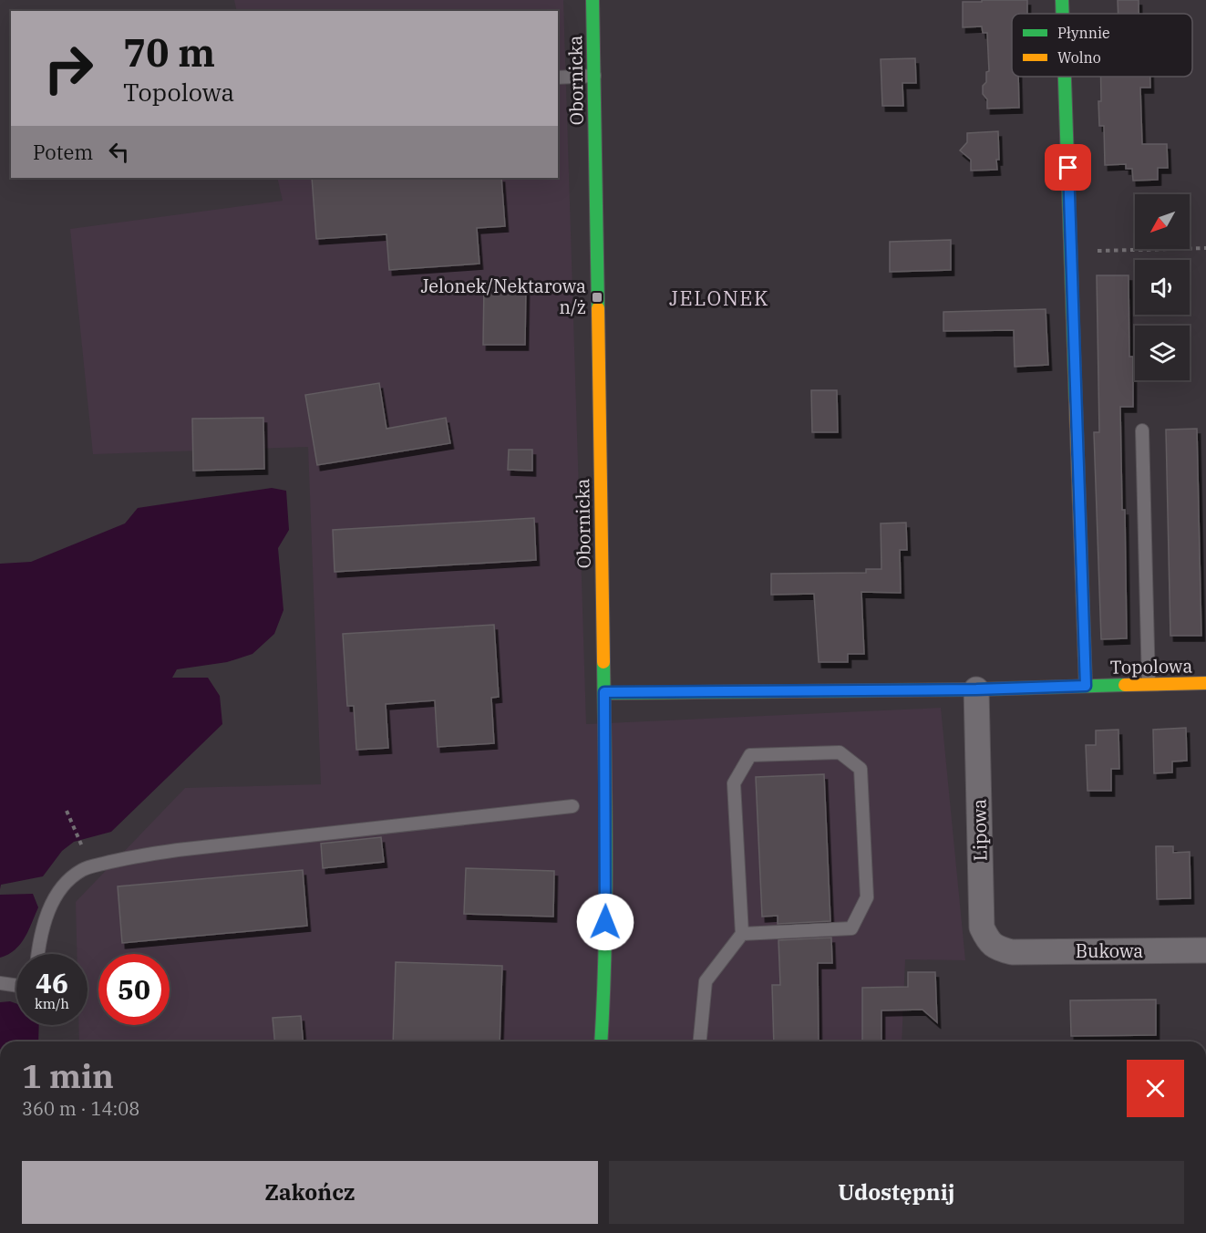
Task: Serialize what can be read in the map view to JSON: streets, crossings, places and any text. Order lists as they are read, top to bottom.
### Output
{
  "streets": {
    "street": [
      "Obornicka",
      "Topolowa",
      "Lipowa",
      "Bukowa"
    ]
  },
  "crossings": [
    ["Obornicka", "Topolowa"],
    ["Topolowa", "Lipowa"],
    ["Lipowa", "Bukowa"]
  ],
  "districts": ["JELONEK"],
  "places": {
    "transit": ["Jelonek/Nektarowa n/ż"]
  },
  "legend": ["Płynnie", "Wolno"],
  "north": "bottom left",
  "page": {
    "turn": ["70 m", "Topolowa"],
    "then": "Potem",
    "speed": "46 km/h",
    "limit": "50",
    "heading": ["1 min", "360 m · 14:08"],
    "buttons": ["Zakończ", "Udostępnij"]
  }
}
